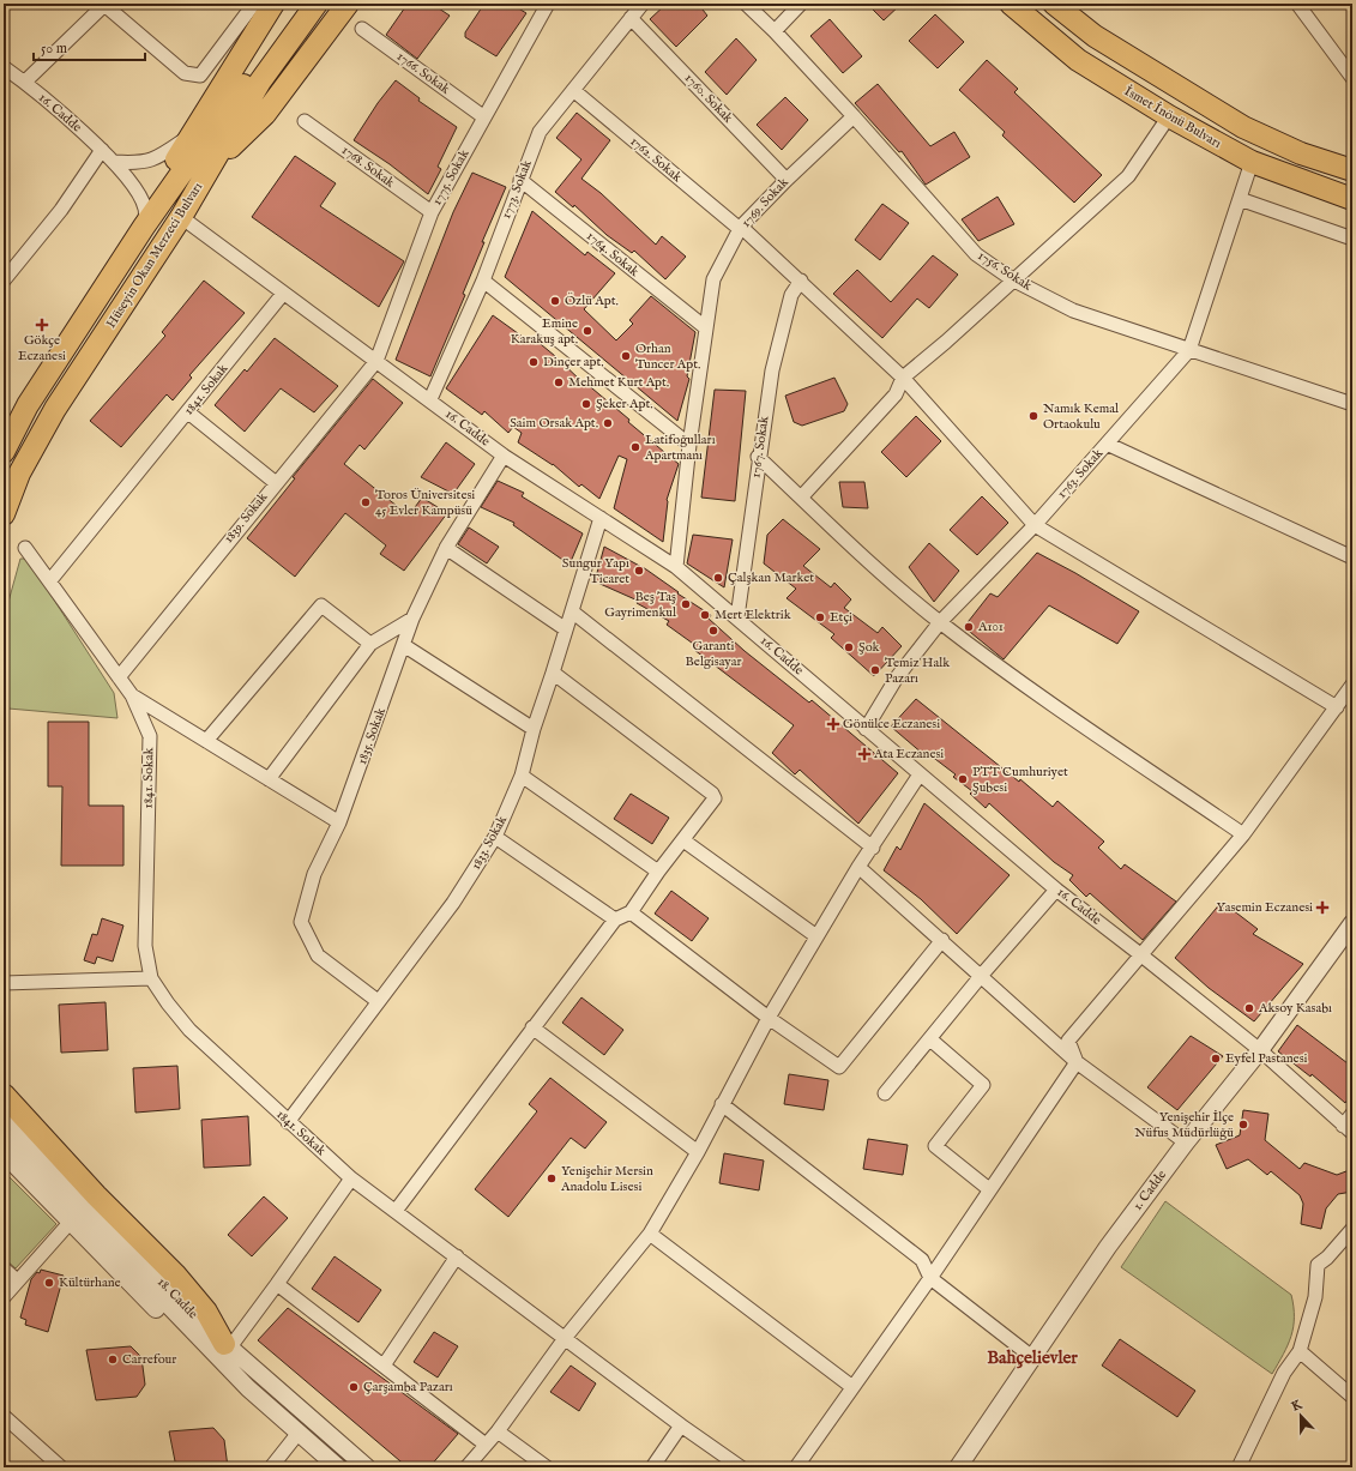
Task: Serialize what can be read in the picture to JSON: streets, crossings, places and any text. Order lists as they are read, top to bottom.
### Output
{
  "streets": {
    "main road": ["İsmet İnönü Bulvarı", "Hüseyin Okan Merzeci Bulvarı"],
    "street": [
      "1766. Sokak",
      "1760. Sokak",
      "16. Cadde",
      "1762. Sokak",
      "1768. Sokak",
      "1775. Sokak",
      "1773. Sokak",
      "1769. Sokak",
      "1764. Sokak",
      "1756. Sokak",
      "1841. Sokak",
      "1767. Sokak",
      "1763. Sokak",
      "1839. Sokak",
      "1835. Sokak",
      "1833. Sokak",
      "1. Cadde",
      "18. Cadde"
    ]
  },
  "crossings": [
    ["1766. Sokak", "1775. Sokak"],
    ["1760. Sokak", "1773. Sokak"],
    ["1760. Sokak", "1769. Sokak"],
    ["16. Cadde", "1775. Sokak"],
    ["16. Cadde", "1773. Sokak"],
    ["16. Cadde", "1769. Sokak"],
    ["16. Cadde", "Hüseyin Okan Merzeci Bulvarı"],
    ["16. Cadde", "1841. Sokak"],
    ["16. Cadde", "1767. Sokak"],
    ["16. Cadde", "1763. Sokak"],
    ["16. Cadde", "1839. Sokak"],
    ["16. Cadde", "1835. Sokak"],
    ["16. Cadde", "1833. Sokak"],
    ["16. Cadde", "1. Cadde"],
    ["İsmet İnönü Bulvarı", "1763. Sokak"],
    ["1762. Sokak", "1773. Sokak"],
    ["1762. Sokak", "1769. Sokak"],
    ["1762. Sokak", "1767. Sokak"],
    ["1762. Sokak", "1763. Sokak"],
    ["1768. Sokak", "1775. Sokak"],
    ["1775. Sokak", "1839. Sokak"],
    ["1773. Sokak", "1764. Sokak"],
    ["1769. Sokak", "1764. Sokak"],
    ["1769. Sokak", "1756. Sokak"],
    ["1756. Sokak", "1763. Sokak"],
    ["1841. Sokak", "1839. Sokak"],
    ["1841. Sokak", "1833. Sokak"],
    ["1835. Sokak", "1833. Sokak"]
  ],
  "districts": ["Bahçelievler"],
  "places": {
    "other": [
      "Özlü Apt.",
      "Emine Karakuş apt.",
      "Orhan Tuncer Apt.",
      "Dinçer apt.",
      "Mehmet Kurt Apt.",
      "Şeker Apt.",
      "Namık Kemal Ortaokulu",
      "Saim Orsak Apt.",
      "Latifoğulları Apartmanı",
      "Toros Üniversitesi 45 Evler Kampüsü",
      "Sungur Yapı Ticaret",
      "Çalşkan Market",
      "Beş Taş Gayrimenkul",
      "Mert Elektrik",
      "Etçi",
      "A101",
      "Garanti Belgisayar",
      "Şok",
      "Temiz Halk Pazarı",
      "PTT Cumhuriyet Şubesi",
      "Aksoy Kasabı",
      "Eyfel Pastanesi",
      "Yenişehir İlçe Nüfus Müdürlüğü",
      "Yenişehir Mersin Anadolu Lisesi",
      "Kültürhane",
      "Carrefour",
      "Çarşamba Pazarı"
    ],
    "health": [
      "Gökçe Eczanesi",
      "Gönülce Eczanesi",
      "Ata Eczanesi",
      "Yasemin Eczanesi"
    ]
  },
  "scale_bar": "50 m",
  "north": "top"
}
